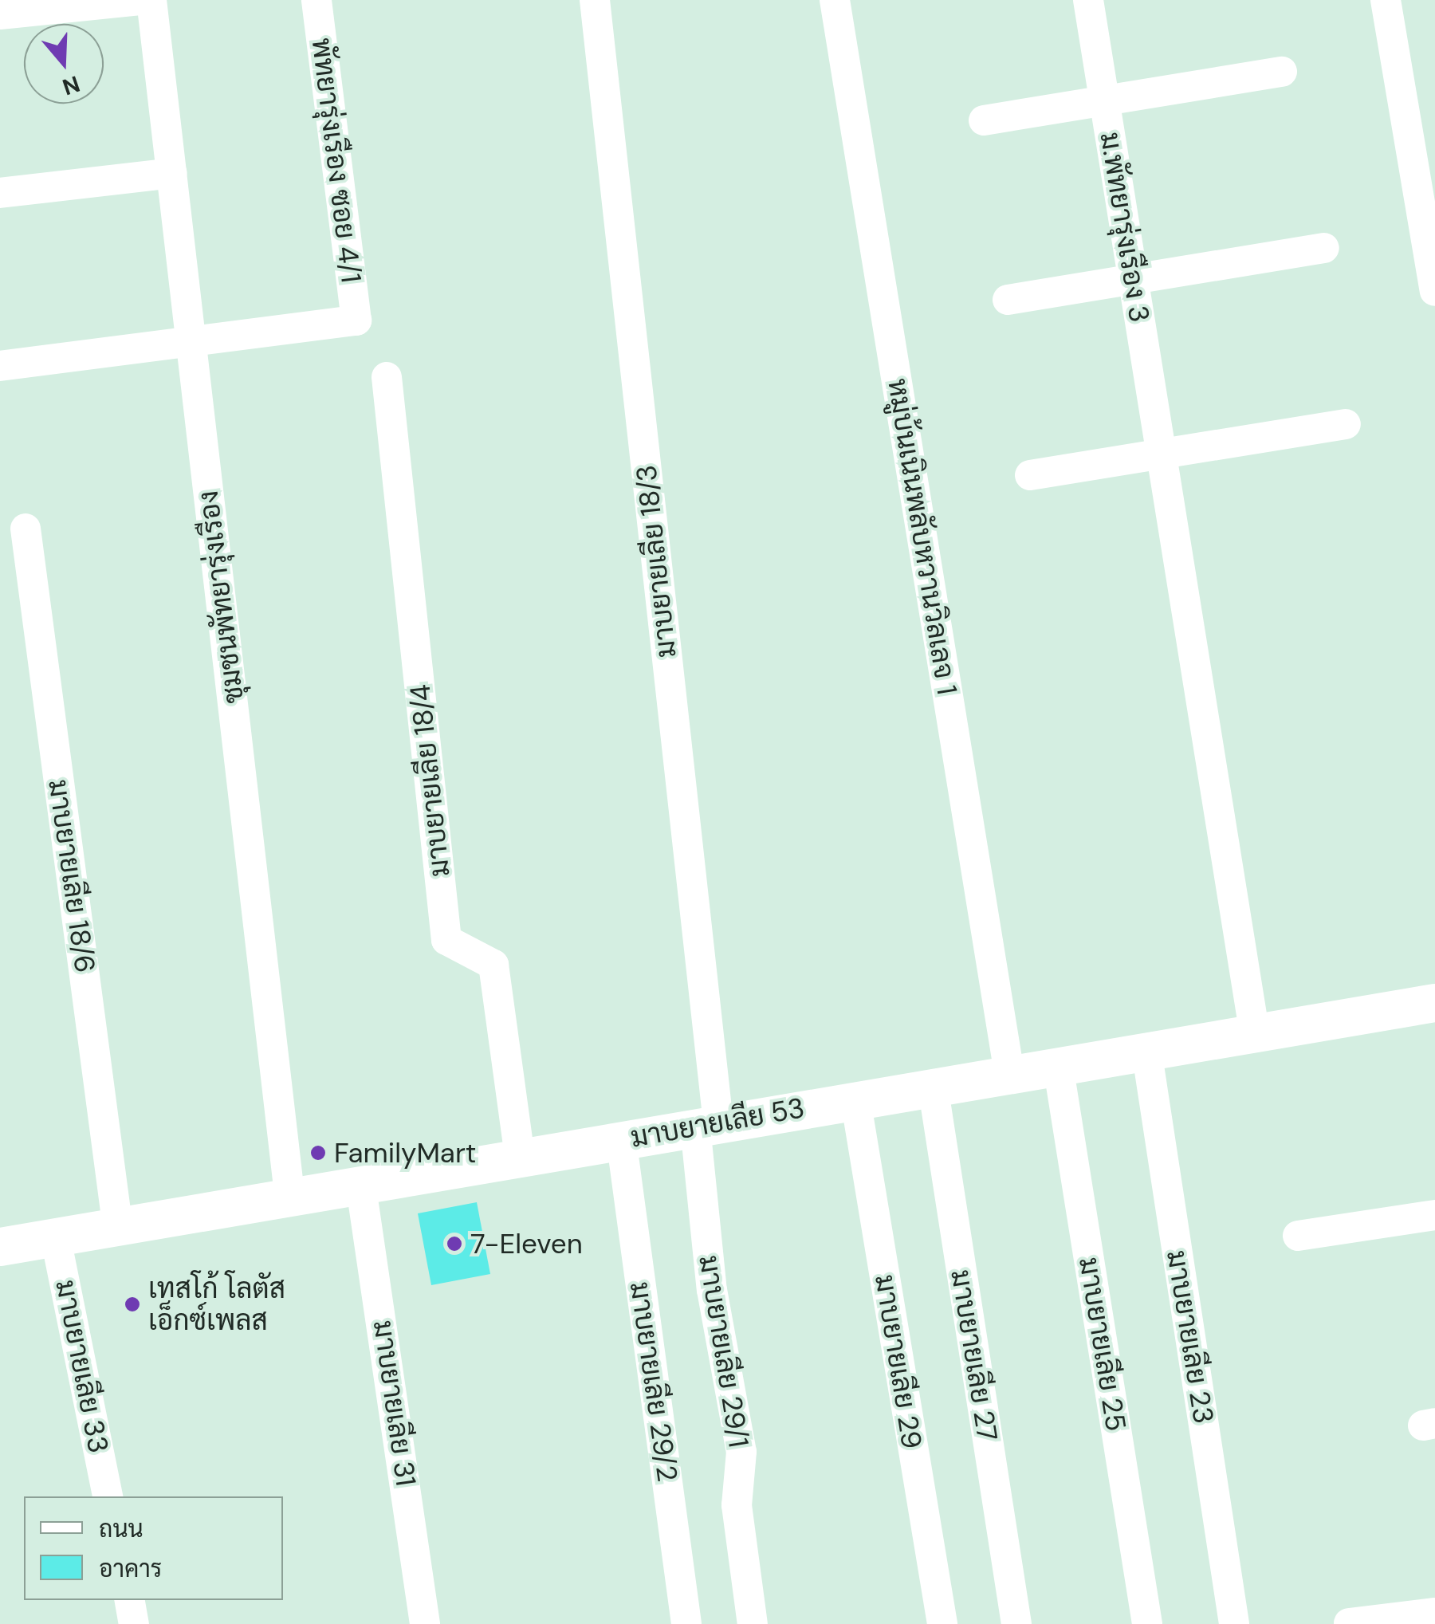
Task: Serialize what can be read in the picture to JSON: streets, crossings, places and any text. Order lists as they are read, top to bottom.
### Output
{
  "streets": {
    "street": [
      "พัทยารุ่งเรือง ซอย 4/1",
      "ม.พัทยารุ่งเรือง 3",
      "หมู่บ้นเนินพลับหวานวิลเลจ 1",
      "มาบยายเลีย 18/3",
      "ชุมชนพัทยารุ่งเรือง",
      "มาบยายเลีย 18/4",
      "มาบยายเลีย 18/6",
      "มาบยายเลีย 53",
      "มาบยายเลีย 23",
      "มาบยายเลีย 25",
      "มาบยายเลีย 29/1",
      "มาบยายเลีย 27",
      "มาบยายเลีย 29",
      "มาบยายเลีย 33",
      "มาบยายเลีย 29/2",
      "มาบยายเลีย 31"
    ]
  },
  "crossings": [
    ["พัทยารุ่งเรือง ซอย 4/1", "ชุมชนพัทยารุ่งเรือง"],
    ["ม.พัทยารุ่งเรือง 3", "มาบยายเลีย 53"],
    ["หมู่บ้นเนินพลับหวานวิลเลจ 1", "มาบยายเลีย 53"],
    ["มาบยายเลีย 18/3", "มาบยายเลีย 53"],
    ["มาบยายเลีย 18/3", "มาบยายเลีย 29/1"],
    ["ชุมชนพัทยารุ่งเรือง", "มาบยายเลีย 53"],
    ["มาบยายเลีย 18/4", "มาบยายเลีย 53"],
    ["มาบยายเลีย 18/6", "มาบยายเลีย 53"],
    ["มาบยายเลีย 53", "มาบยายเลีย 23"],
    ["มาบยายเลีย 53", "มาบยายเลีย 25"],
    ["มาบยายเลีย 53", "มาบยายเลีย 29/1"],
    ["มาบยายเลีย 53", "มาบยายเลีย 27"],
    ["มาบยายเลีย 53", "มาบยายเลีย 29"],
    ["มาบยายเลีย 53", "มาบยายเลีย 33"],
    ["มาบยายเลีย 53", "มาบยายเลีย 29/2"],
    ["มาบยายเลีย 53", "มาบยายเลีย 31"]
  ],
  "places": ["FamilyMart", "7-Eleven", "เทสโก้ โลตัส เอ็กซ์เพลส"],
  "legend": ["ถนน", "อาคาร"],
  "north": "bottom"
}
